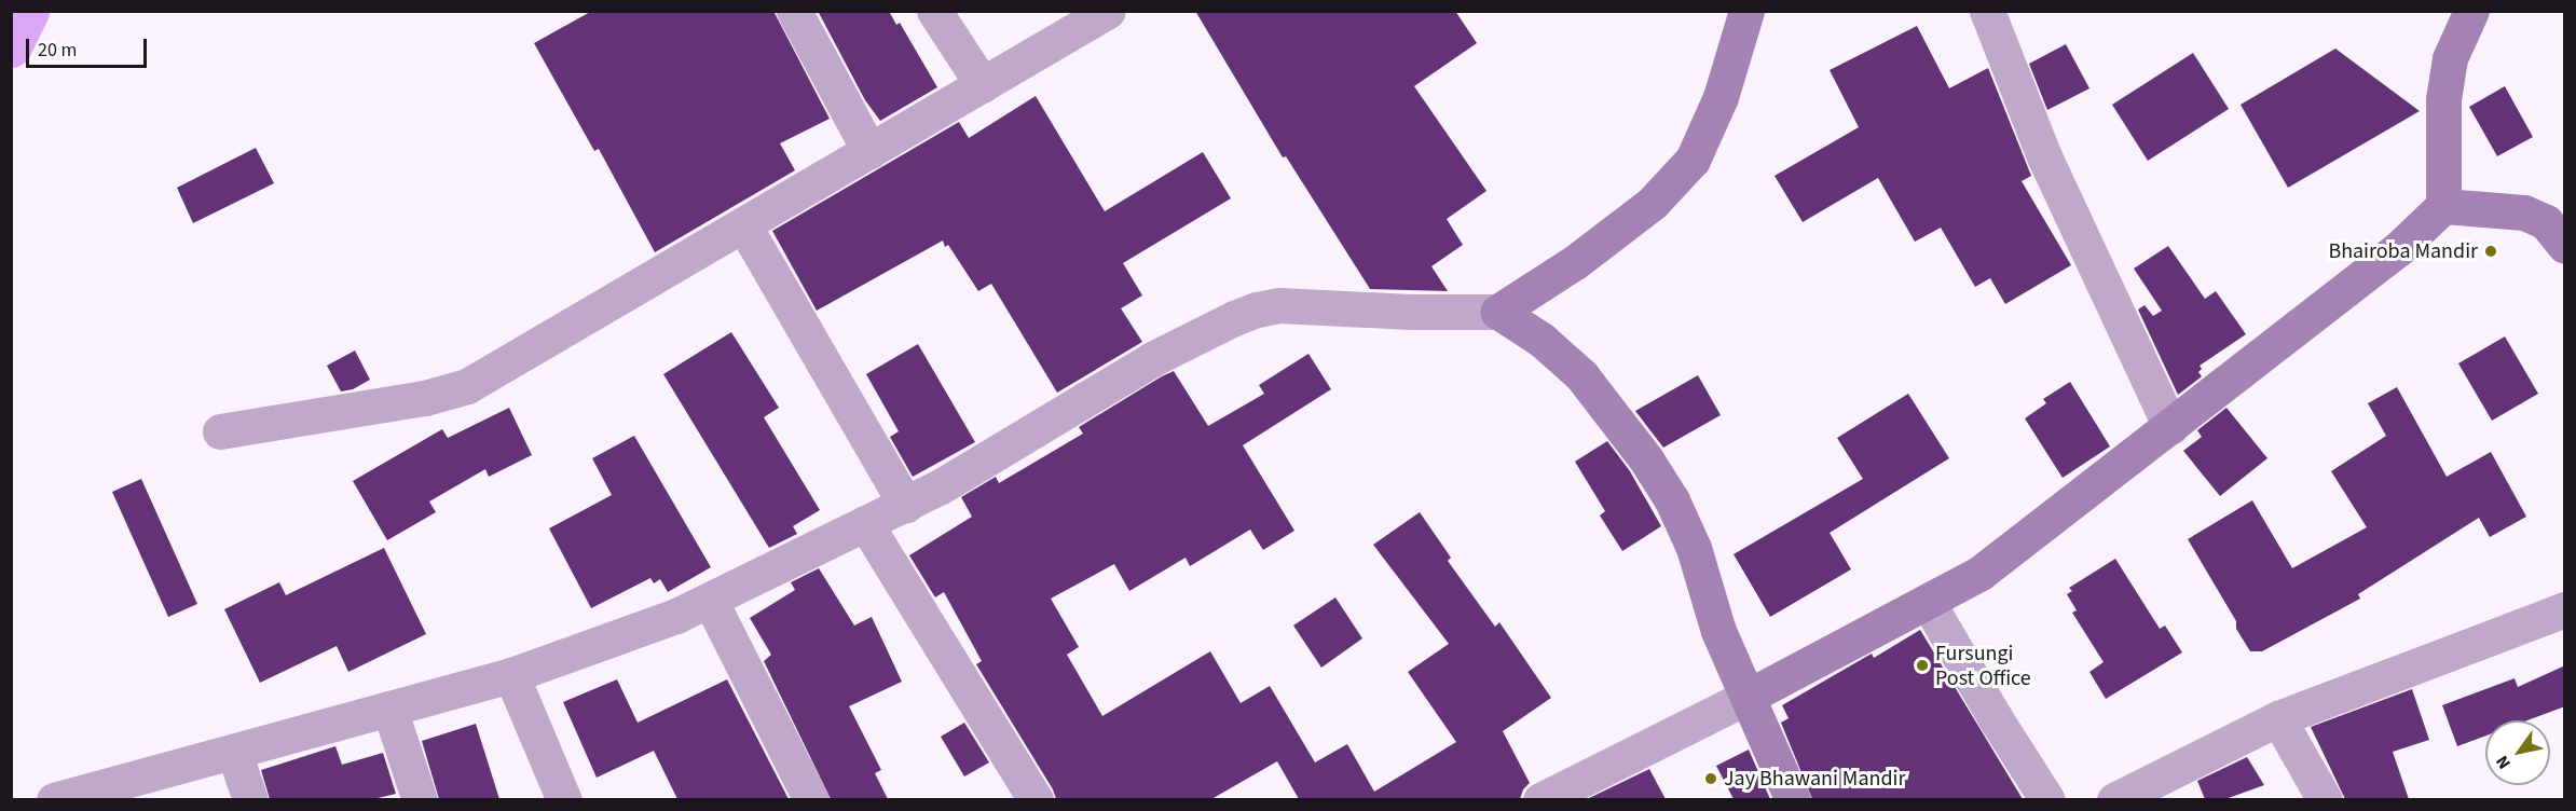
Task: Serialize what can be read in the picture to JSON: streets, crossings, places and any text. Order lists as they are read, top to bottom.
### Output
{
  "places": ["Bhairoba Mandir", "Fursungi Post Office", "Jay Bhawani Mandir"],
  "scale_bar": "20 m",
  "north": "bottom left"
}
